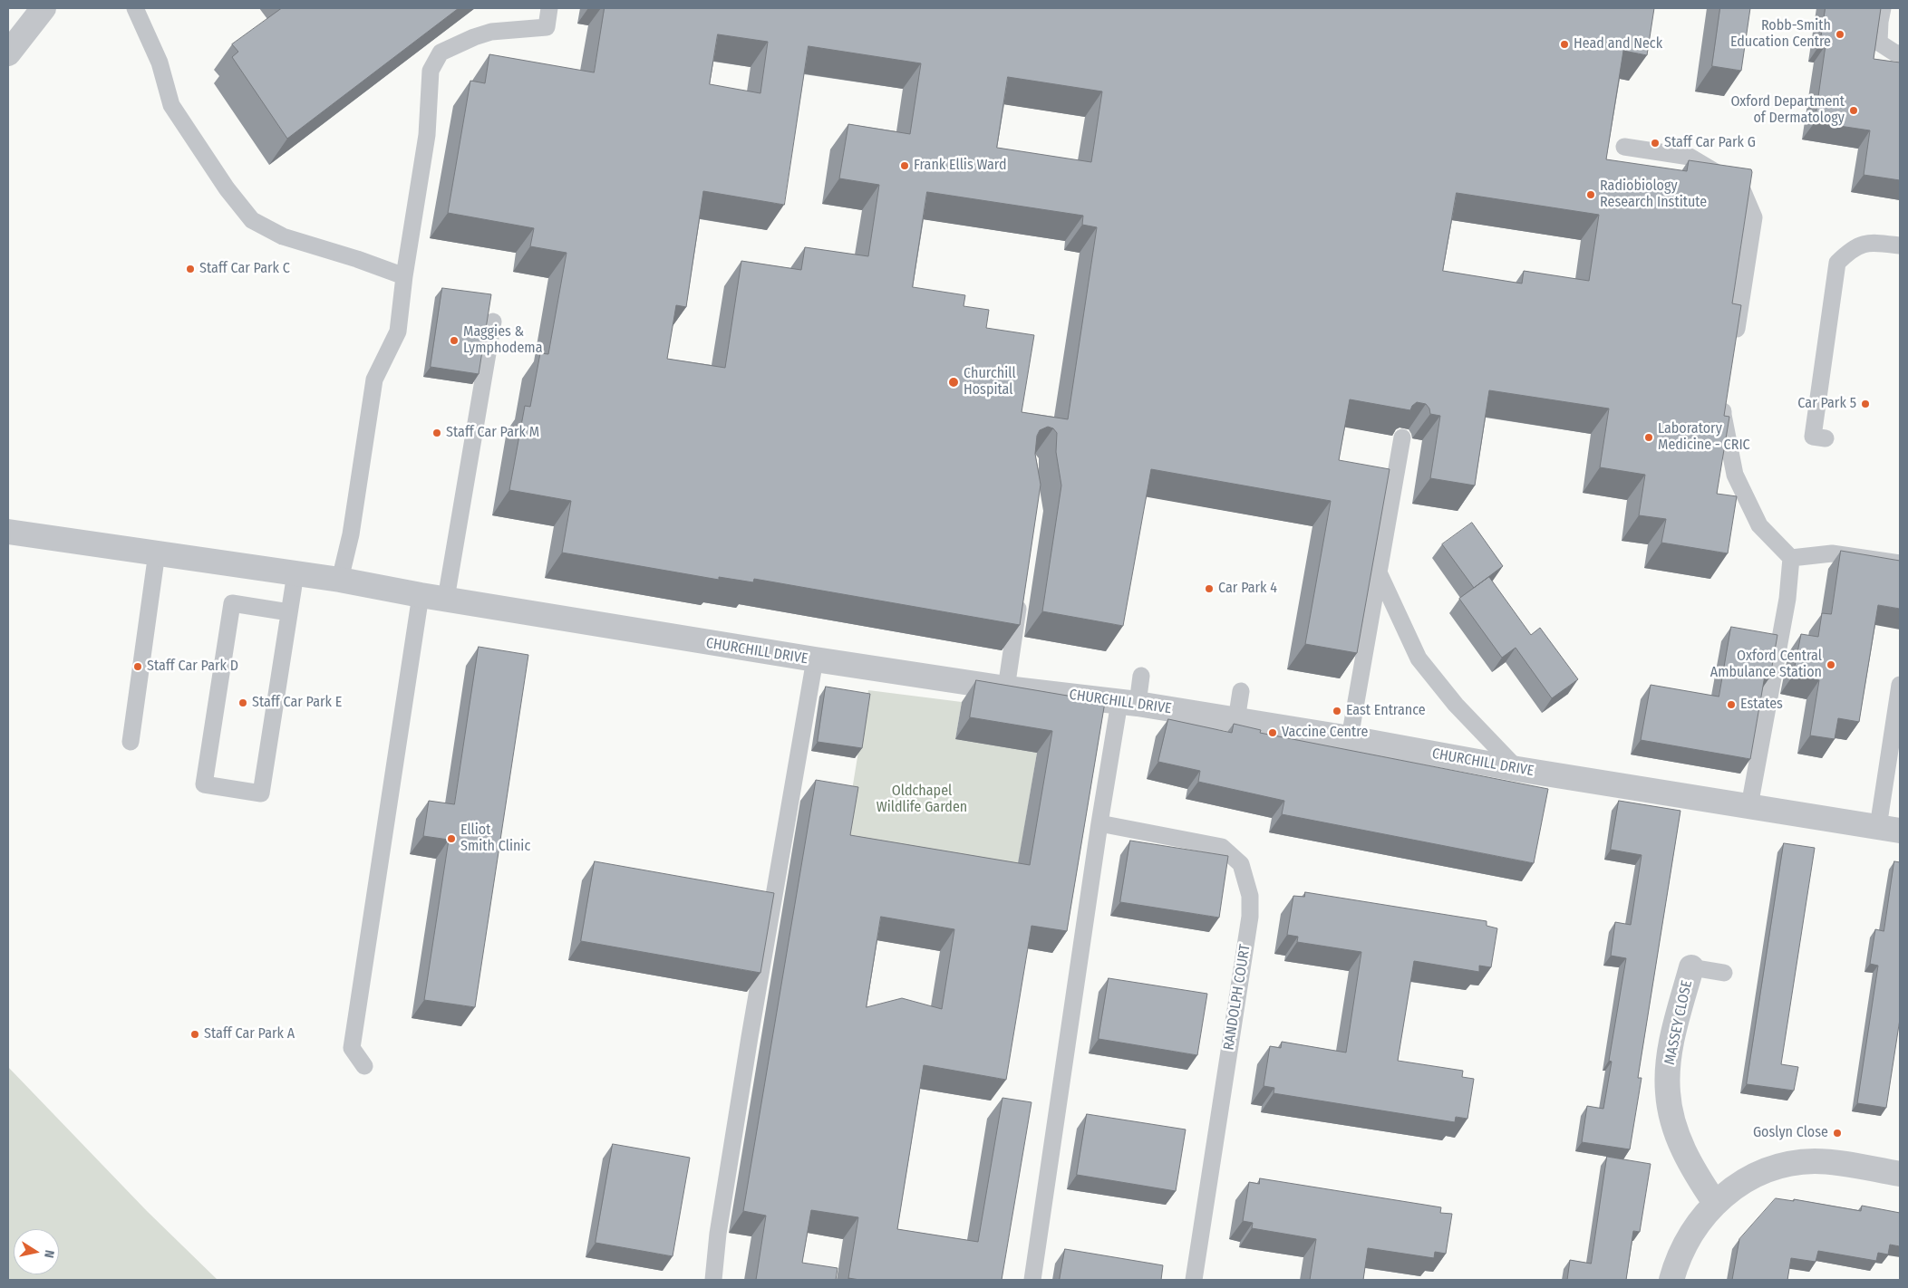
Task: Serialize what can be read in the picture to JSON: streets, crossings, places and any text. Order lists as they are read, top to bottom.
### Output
{
  "streets": {
    "street": ["CHURCHILL DRIVE", "MASSEY CLOSE"],
    "lane": ["RANDOLPH COURT"]
  },
  "parks": ["Oldchapel Wildlife Garden"],
  "places": [
    "Robb-Smith Education Centre",
    "Head and Neck",
    "Oxford Department of Dermatology",
    "Staff Car Park G",
    "Frank Ellis Ward",
    "Radiobiology Research Institute",
    "Staff Car Park C",
    "Maggies & Lymphodema",
    "Churchill Hospital",
    "Car Park 5",
    "Staff Car Park M",
    "Laboratory Medicine - CRIC",
    "Car Park 4",
    "Oxford Central Ambulance Station",
    "Staff Car Park D",
    "Staff Car Park E",
    "Estates",
    "East Entrance",
    "Vaccine Centre",
    "Elliot Smith Clinic",
    "Staff Car Park A",
    "Goslyn Close"
  ],
  "north": "right"
}
